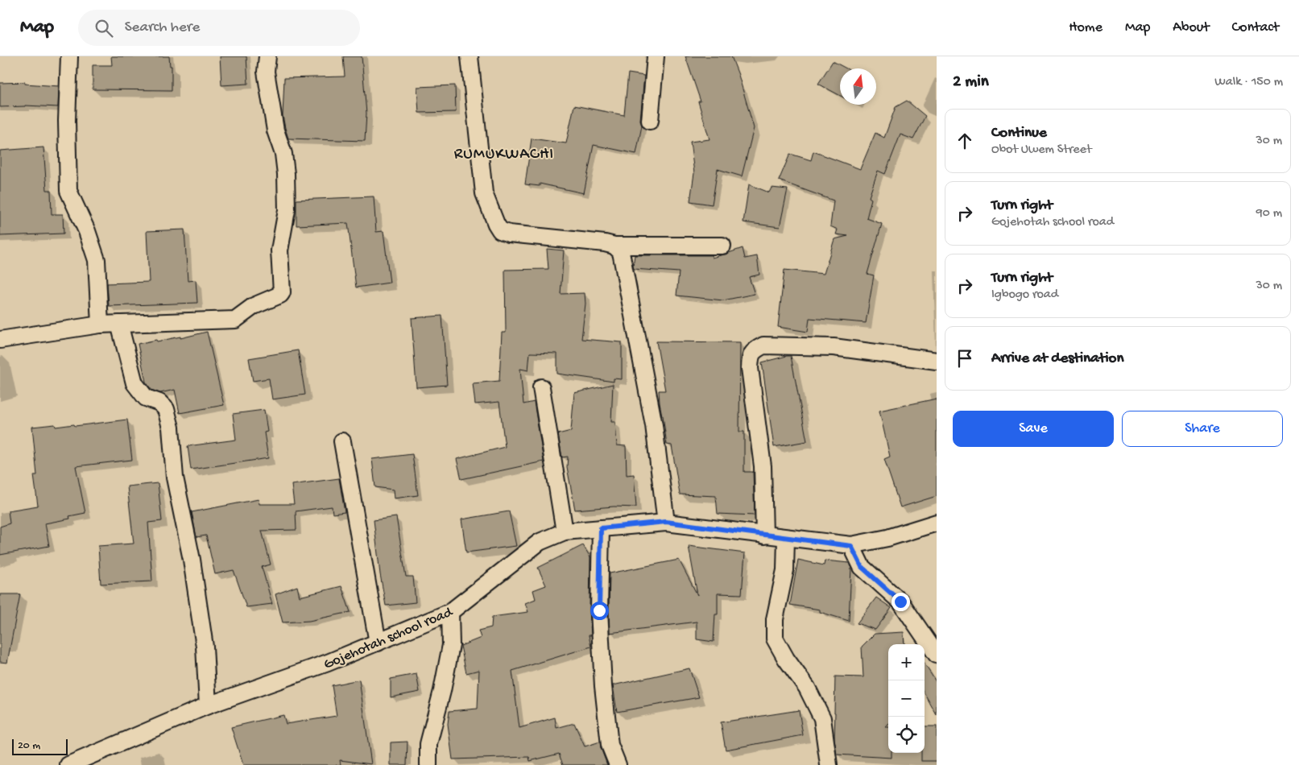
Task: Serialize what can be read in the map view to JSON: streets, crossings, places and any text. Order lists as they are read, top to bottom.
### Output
{
  "streets": {
    "street": ["Gojehotah school road"]
  },
  "districts": ["RUMUKWACHI"],
  "scale_bar": "20 m",
  "north": "top",
  "page": {
    "header": "Map",
    "search": "Search here",
    "nav": [
      "Home",
      "Map",
      "About",
      "Contact"
    ],
    "heading": ["2 min", "Walk · 150 m"],
    "list": [
      ["Continue", "Obot Uwem Street", "30 m"],
      ["Turn right", "Gojehotah school road", "90 m"],
      ["Turn right", "Igbogo road", "30 m"],
      "Arrive at destination"
    ],
    "buttons": ["Save", "Share"],
    "map_buttons": ["+", "−"],
    "scale": "20 m"
  }
}
